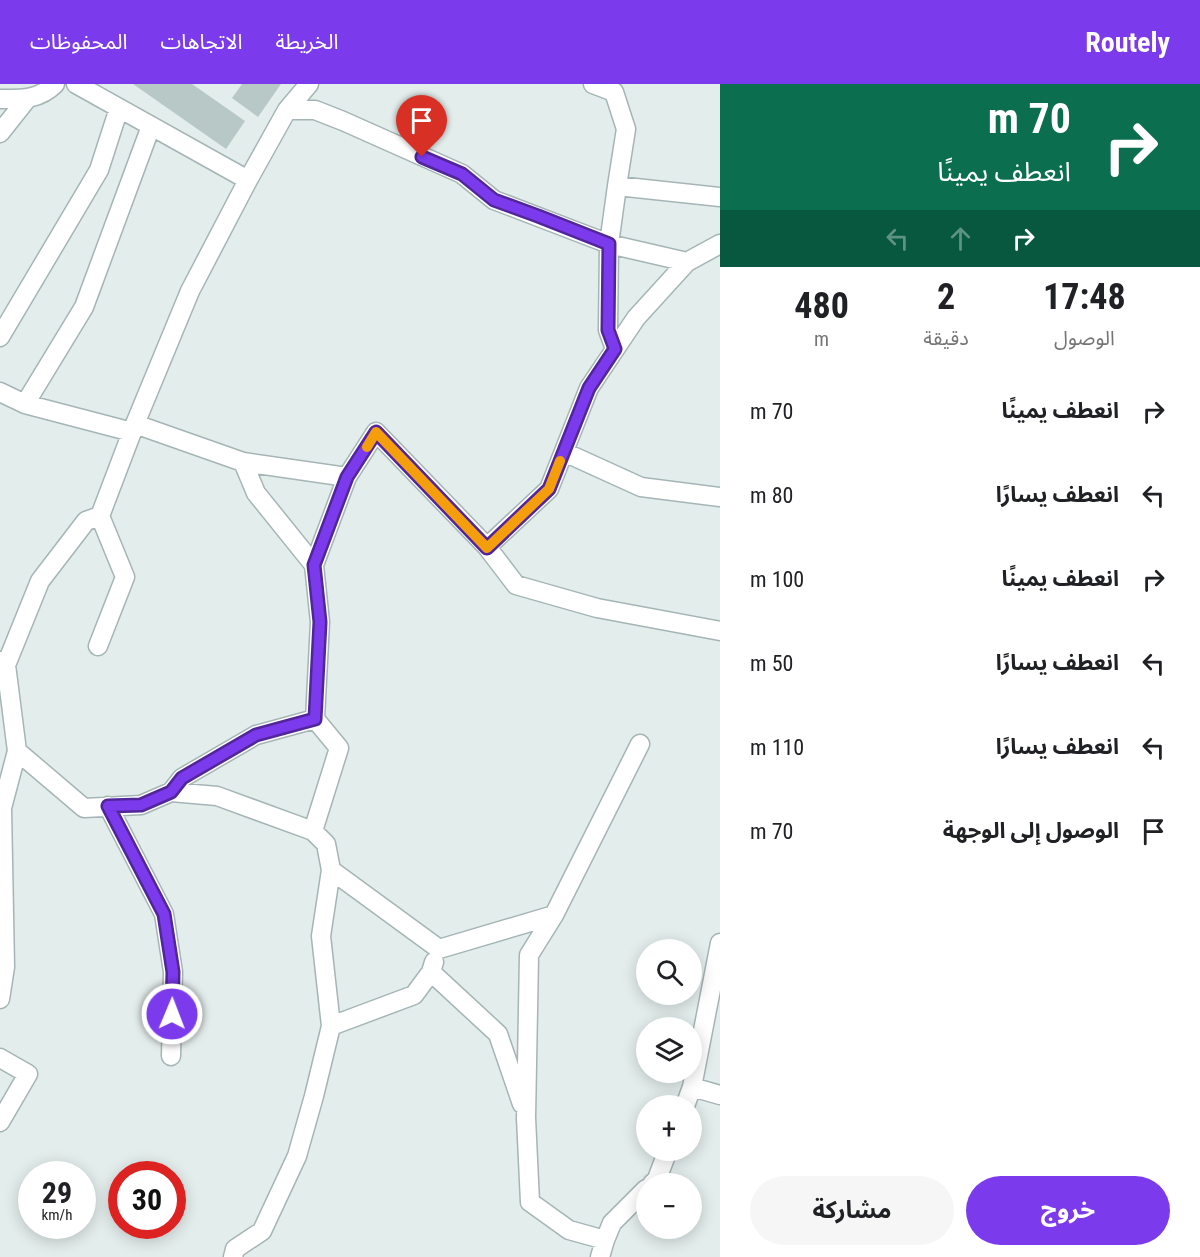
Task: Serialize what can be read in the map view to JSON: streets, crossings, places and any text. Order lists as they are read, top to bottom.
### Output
{
  "page": {
    "header": "Routely",
    "nav": ["الخريطة", "الاتجاهات", "المحفوظات"],
    "turn": ["70 m", "انعطف يمينًا"],
    "eta": [
      "17:48",
      "الوصول",
      "2",
      "دقيقة",
      "480",
      "m"
    ],
    "list": [
      {
        "name": "انعطف يمينًا",
        "value": "70 m"
      },
      {
        "name": "انعطف يسارًا",
        "value": "80 m"
      },
      {
        "name": "انعطف يمينًا",
        "value": "100 m"
      },
      {
        "name": "انعطف يسارًا",
        "value": "50 m"
      },
      {
        "name": "انعطف يسارًا",
        "value": "110 m"
      },
      {
        "name": "الوصول إلى الوجهة",
        "value": "70 m"
      }
    ],
    "map_buttons": ["+", "−"],
    "speed": "29 km/h",
    "limit": "30",
    "buttons": ["خروج", "مشاركة"]
  }
}
